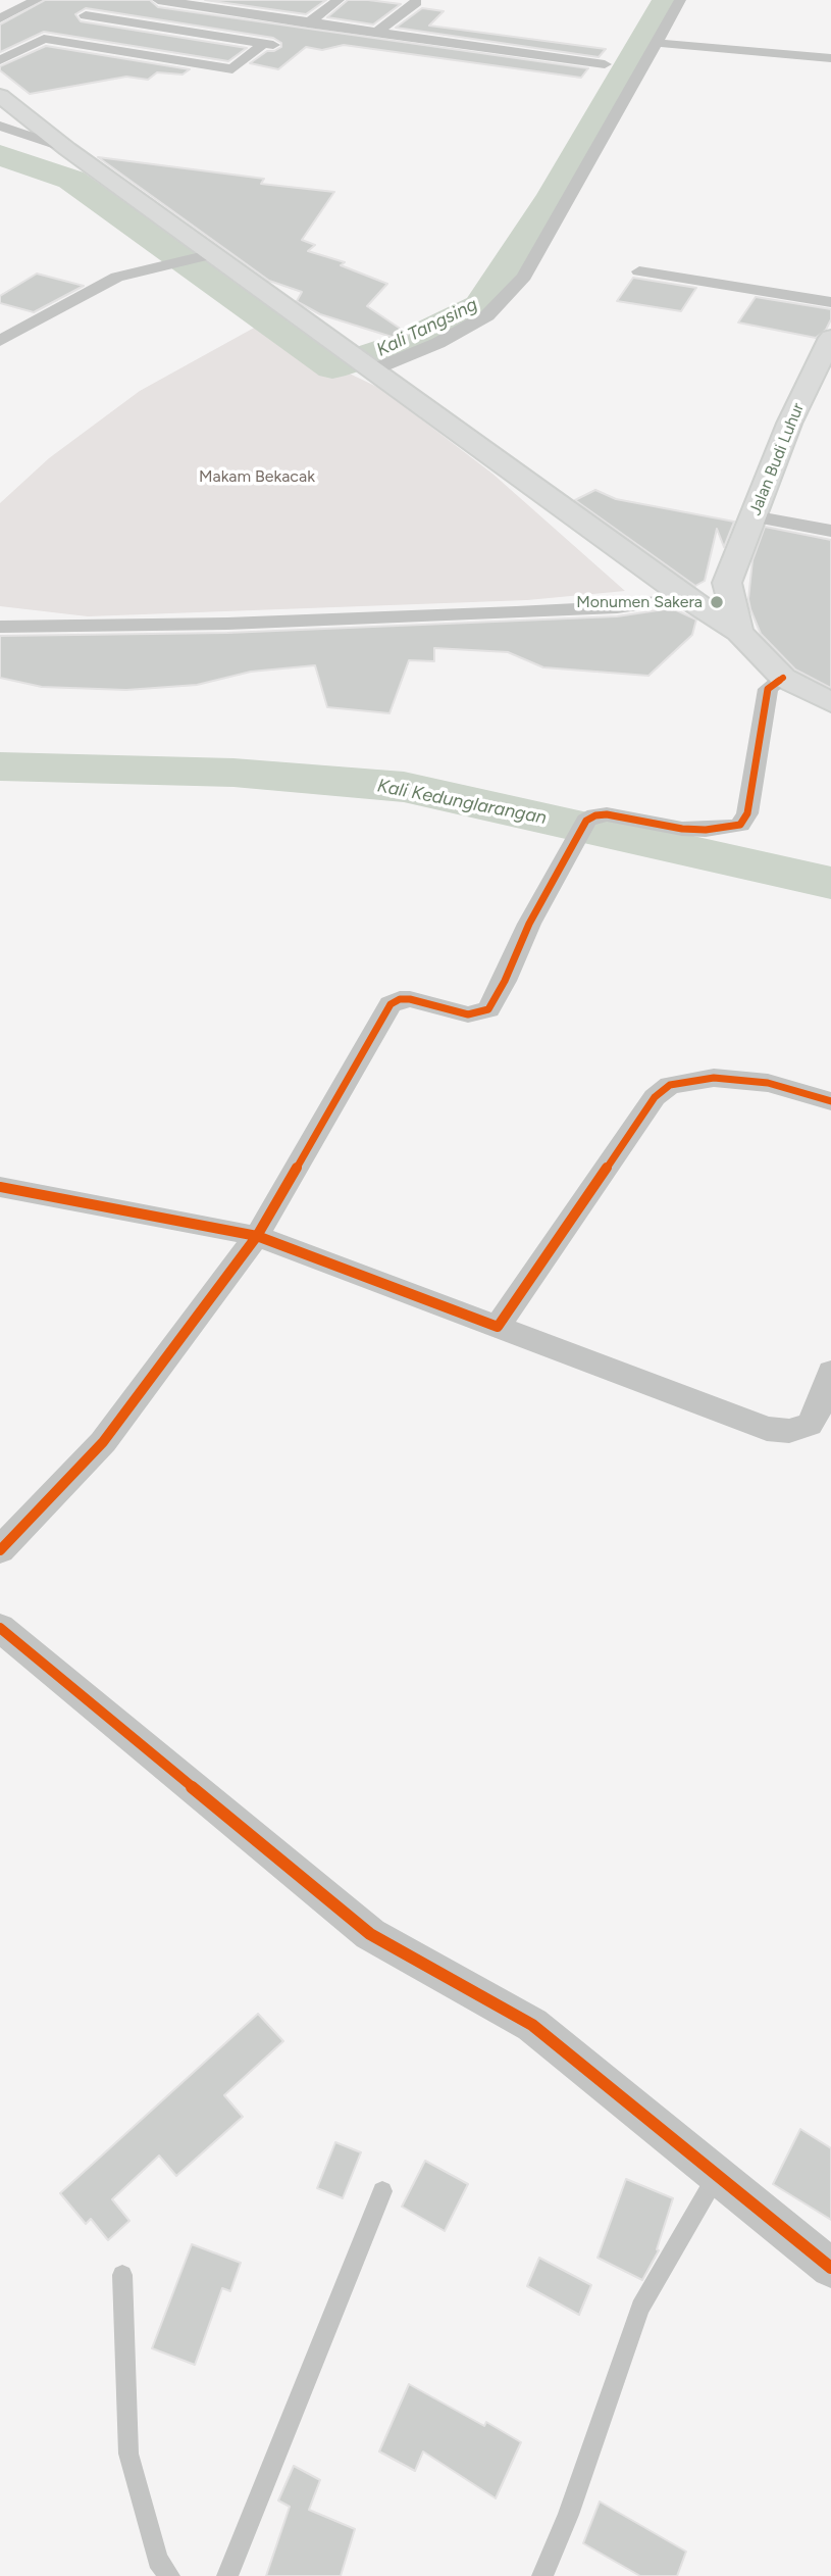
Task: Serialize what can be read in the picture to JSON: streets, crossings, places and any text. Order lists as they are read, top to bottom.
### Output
{
  "streets": {
    "street": ["Jalan Budi Luhur"]
  },
  "water": ["Kali Tangsing", "Kali Kedunglarangan"],
  "parks": ["Makam Bekacak"],
  "places": ["Monumen Sakera"]
}
